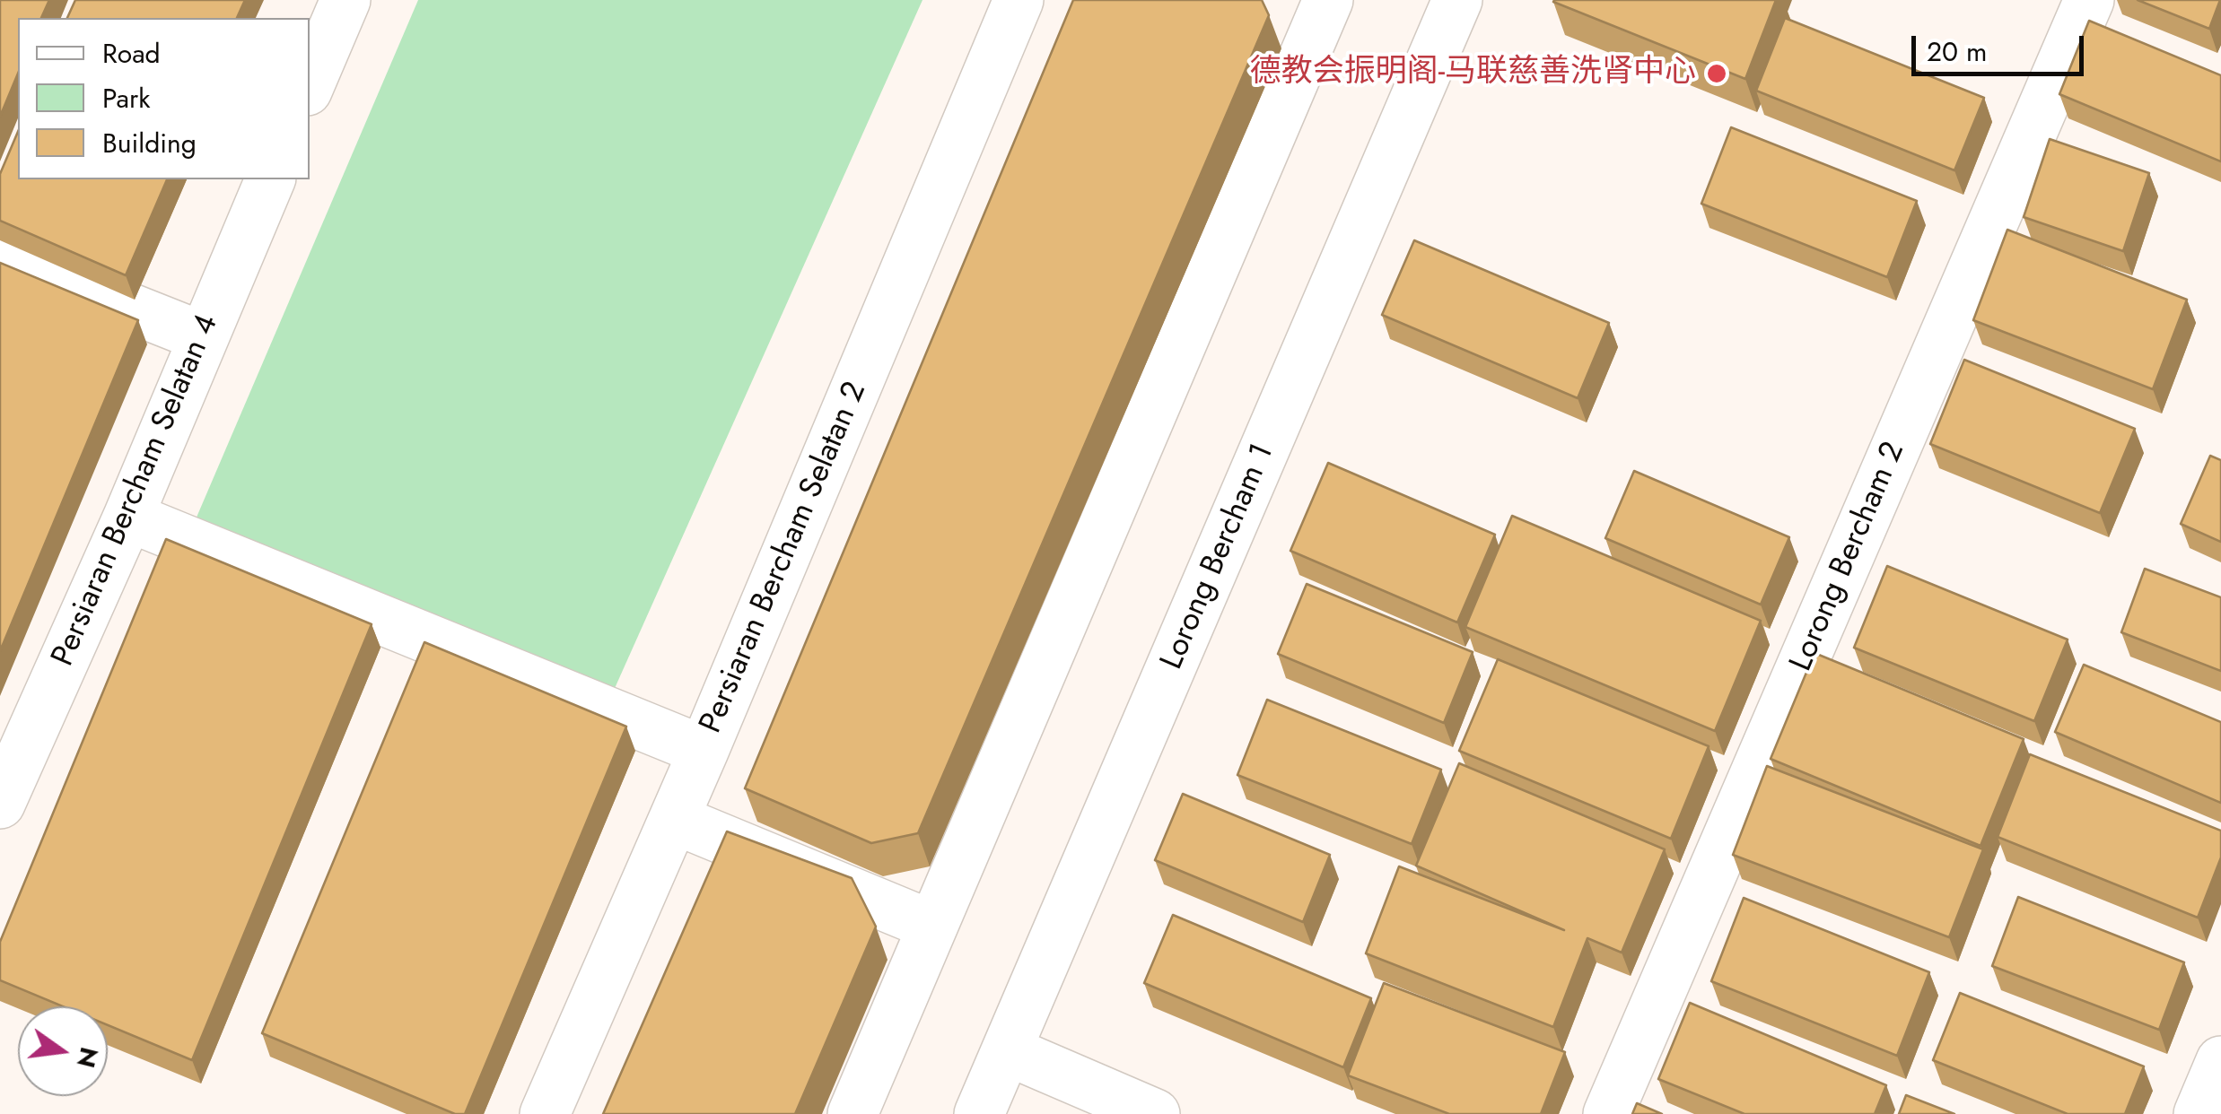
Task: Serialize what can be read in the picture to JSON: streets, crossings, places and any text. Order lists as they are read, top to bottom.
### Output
{
  "streets": {
    "street": [
      "Persiaran Bercham Selatan 4",
      "Lorong Bercham 1",
      "Lorong Bercham 2",
      "Persiaran Bercham Selatan 2"
    ]
  },
  "places": ["德教会振明阁-马联慈善洗肾中心"],
  "legend": ["Road", "Park", "Building"],
  "scale_bar": "20 m",
  "north": "right"
}
